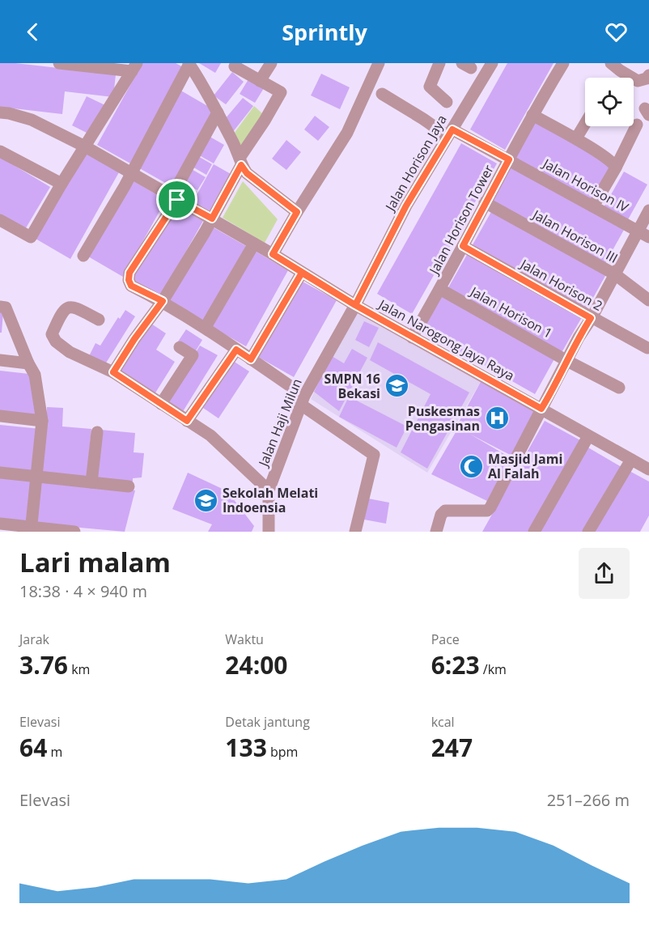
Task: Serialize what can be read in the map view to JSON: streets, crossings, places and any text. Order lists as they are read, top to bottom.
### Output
{
  "streets": {
    "street": [
      "Jalan Horison Jaya",
      "Jalan Horison IV",
      "Jalan Horison Tower",
      "Jalan Horison III",
      "Jalan Horison 2",
      "Jalan Horison 1",
      "Jalan Narogong Jaya Raya",
      "Jalan Haji Milun"
    ]
  },
  "crossings": [
    ["Jalan Horison Jaya", "Jalan Horison IV"],
    ["Jalan Horison Jaya", "Jalan Narogong Jaya Raya"],
    ["Jalan Horison Jaya", "Jalan Haji Milun"],
    ["Jalan Horison IV", "Jalan Horison Tower"],
    ["Jalan Horison Tower", "Jalan Horison III"],
    ["Jalan Horison Tower", "Jalan Horison 2"],
    ["Jalan Horison Tower", "Jalan Horison 1"],
    ["Jalan Horison Tower", "Jalan Narogong Jaya Raya"],
    ["Jalan Narogong Jaya Raya", "Jalan Haji Milun"]
  ],
  "places": {
    "school or university": ["SMPN 16 Bekasi", "Sekolah Melati Indoensia"],
    "hospital": ["Puskesmas Pengasinan"],
    "mosque": ["Masjid Jami Al Falah"]
  },
  "page": {
    "header": "Sprintly",
    "heading": ["Lari malam", "18:38 · 4 × 940 m"],
    "stats": [
      ["Jarak", "3.76 km"],
      ["Waktu", "24:00"],
      ["Pace", "6:23 /km"],
      ["Elevasi", "64 m"],
      ["Detak jantung", "133 bpm"],
      ["kcal", "247"]
    ],
    "chart": ["Elevasi", "251–266 m"]
  }
}
